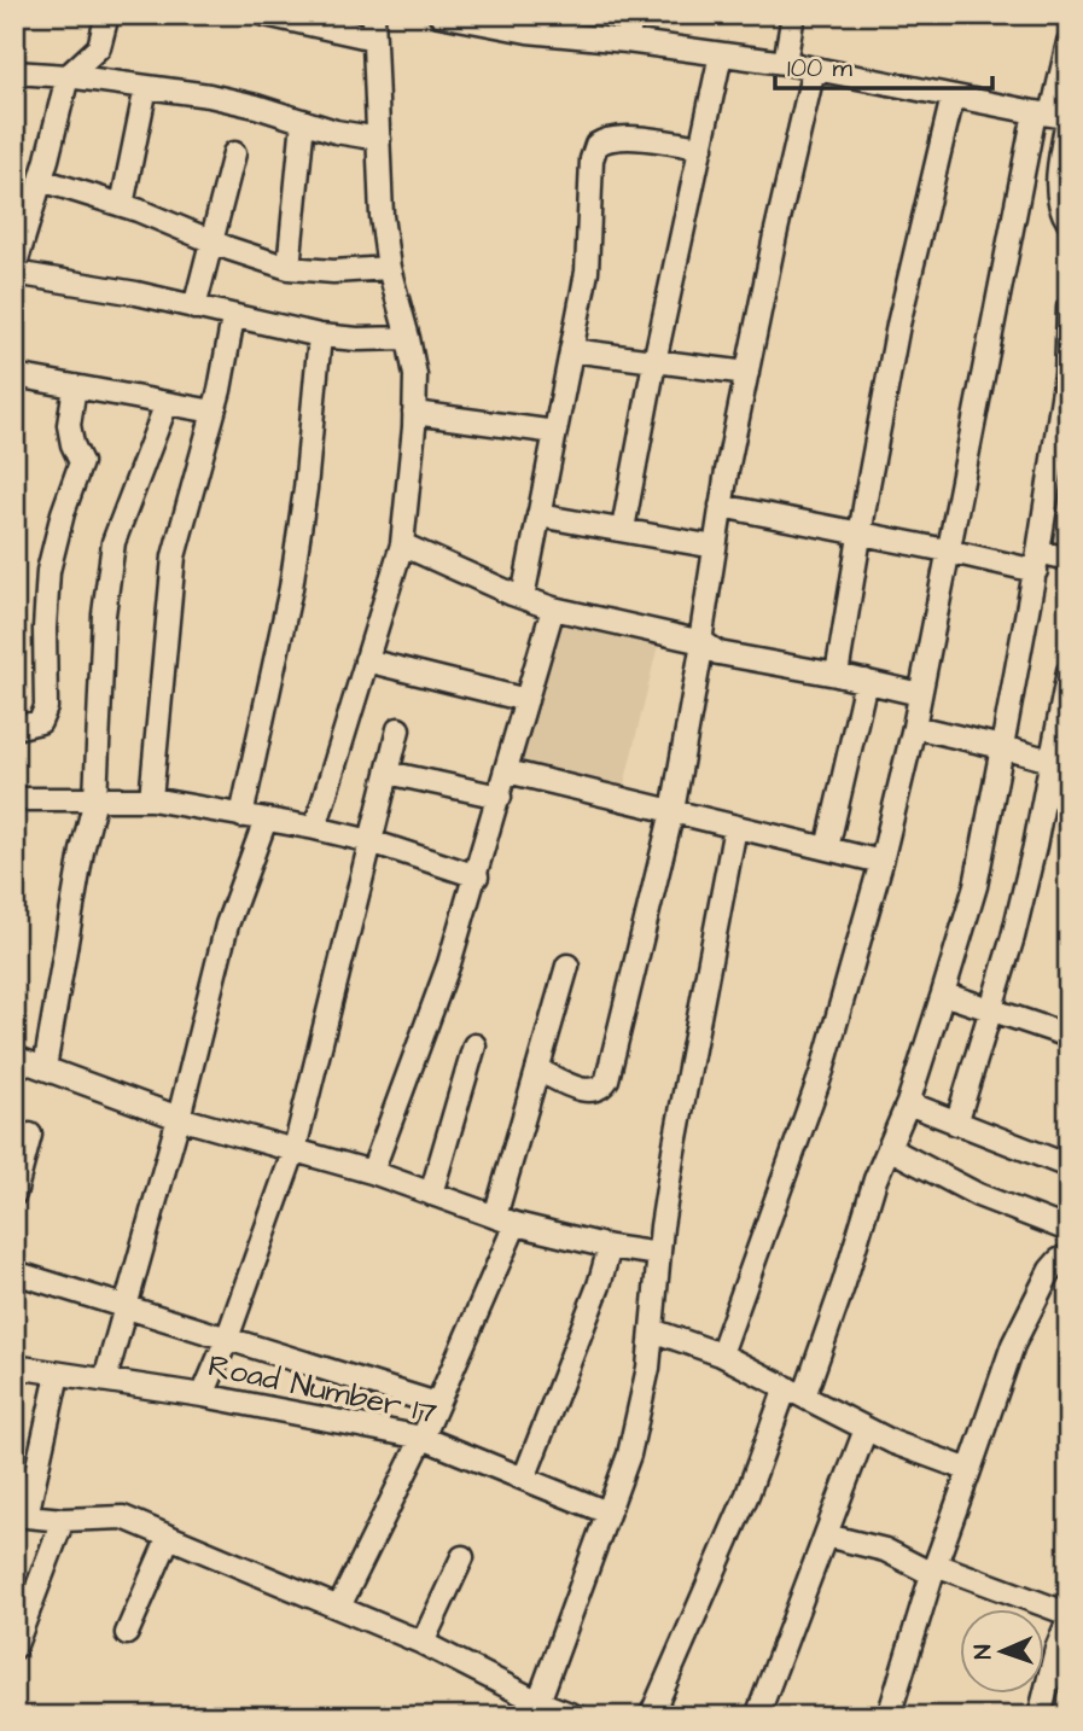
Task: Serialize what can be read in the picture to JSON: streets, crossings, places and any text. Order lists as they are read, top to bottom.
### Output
{
  "streets": {
    "street": ["Road Number 17"]
  },
  "scale_bar": "100 m",
  "north": "left"
}
